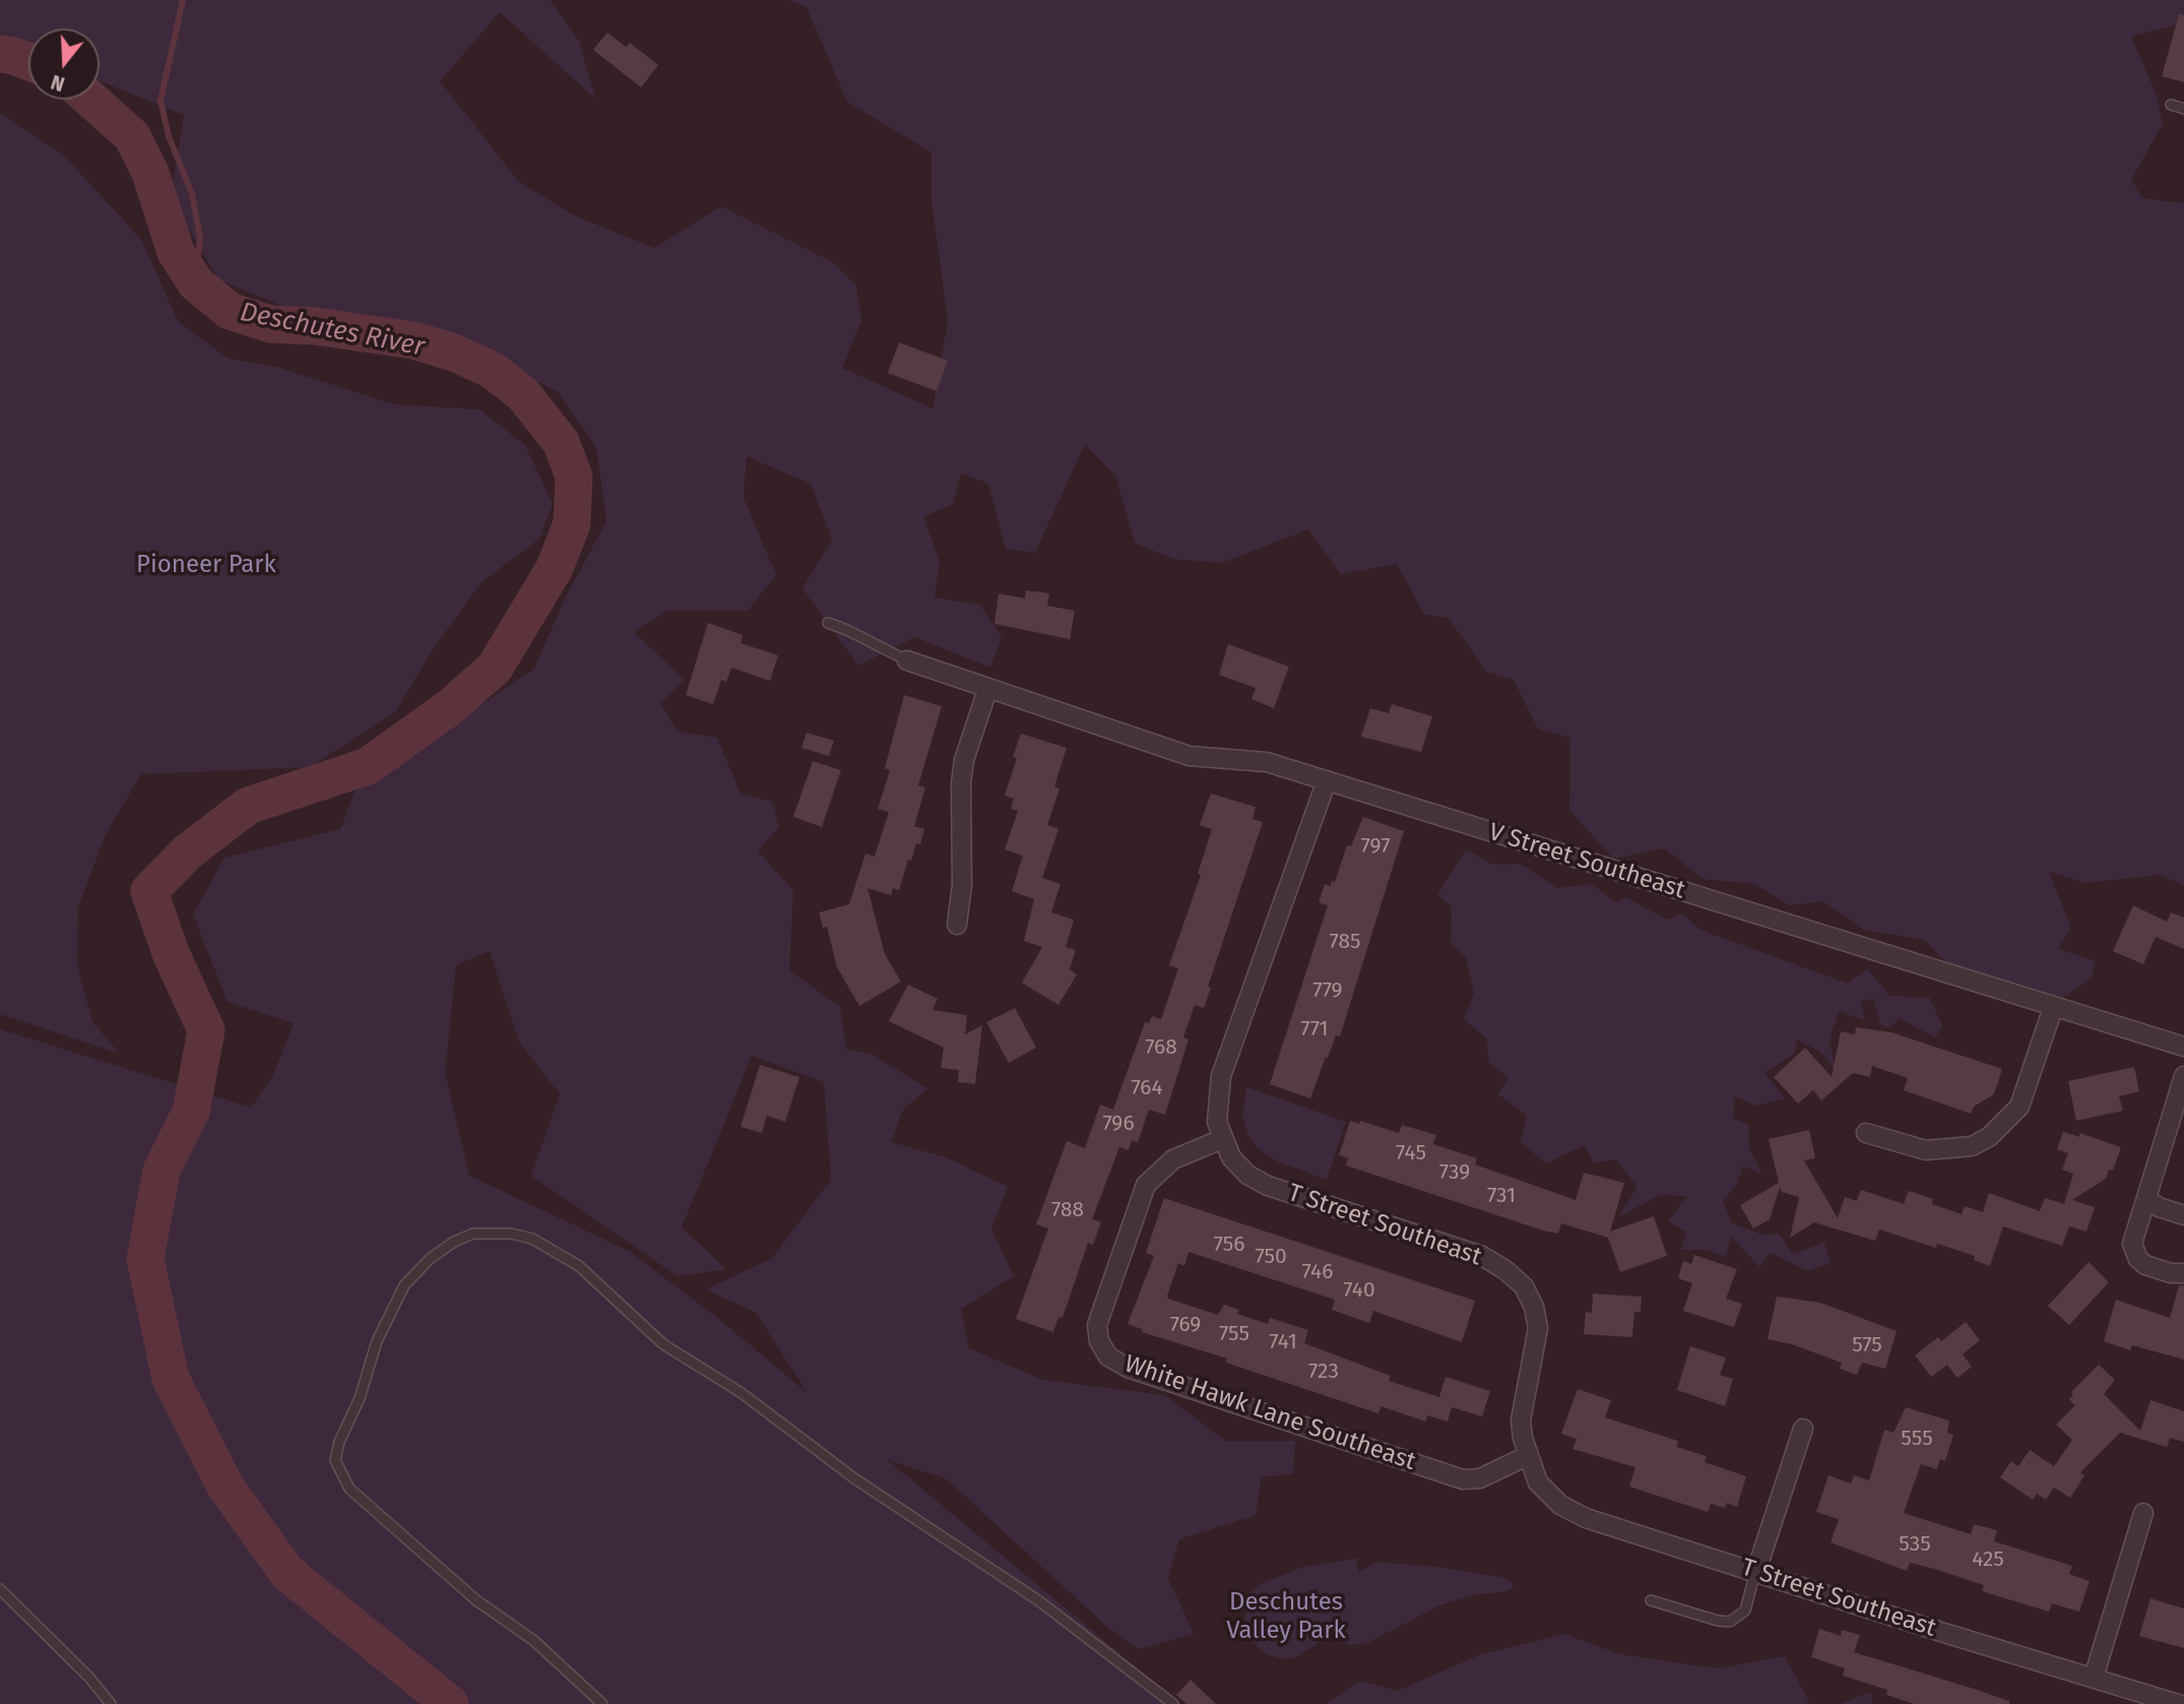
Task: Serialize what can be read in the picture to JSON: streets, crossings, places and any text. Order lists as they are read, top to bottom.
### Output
{
  "streets": {
    "street": ["V Street Southeast", "T Street Southeast", "White Hawk Lane Southeast"]
  },
  "crossings": [
    ["V Street Southeast", "T Street Southeast"],
    ["T Street Southeast", "White Hawk Lane Southeast"]
  ],
  "water": ["Deschutes River"],
  "parks": ["Pioneer Park", "Deschutes Valley Park"],
  "house_numbers": [
    "797",
    "785",
    "779",
    "771",
    "768",
    "764",
    "796",
    "745",
    "739",
    "731",
    "788",
    "756",
    "750",
    "746",
    "740",
    "769",
    "755",
    "741",
    "575",
    "723",
    "555",
    "535",
    "425"
  ],
  "north": "bottom"
}
